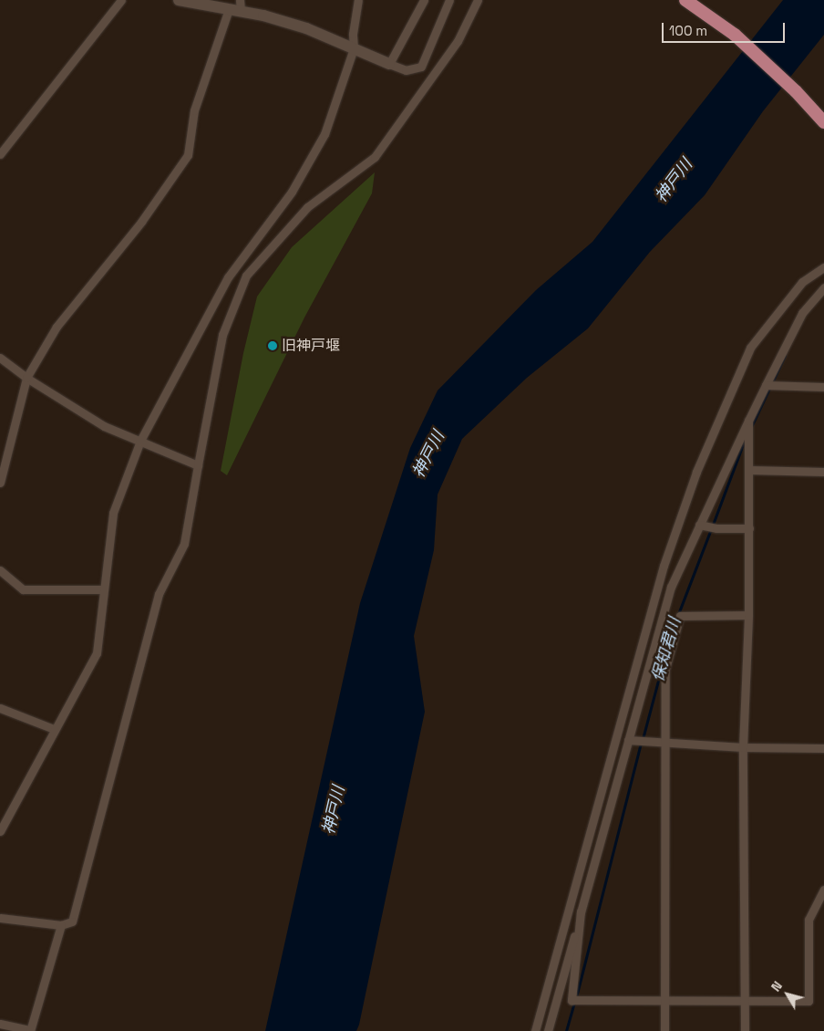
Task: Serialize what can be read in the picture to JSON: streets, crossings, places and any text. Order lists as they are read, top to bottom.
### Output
{
  "water": ["神戸川", "保知君川"],
  "places": ["旧神戸堰"],
  "scale_bar": "100 m",
  "north": "top left"
}
